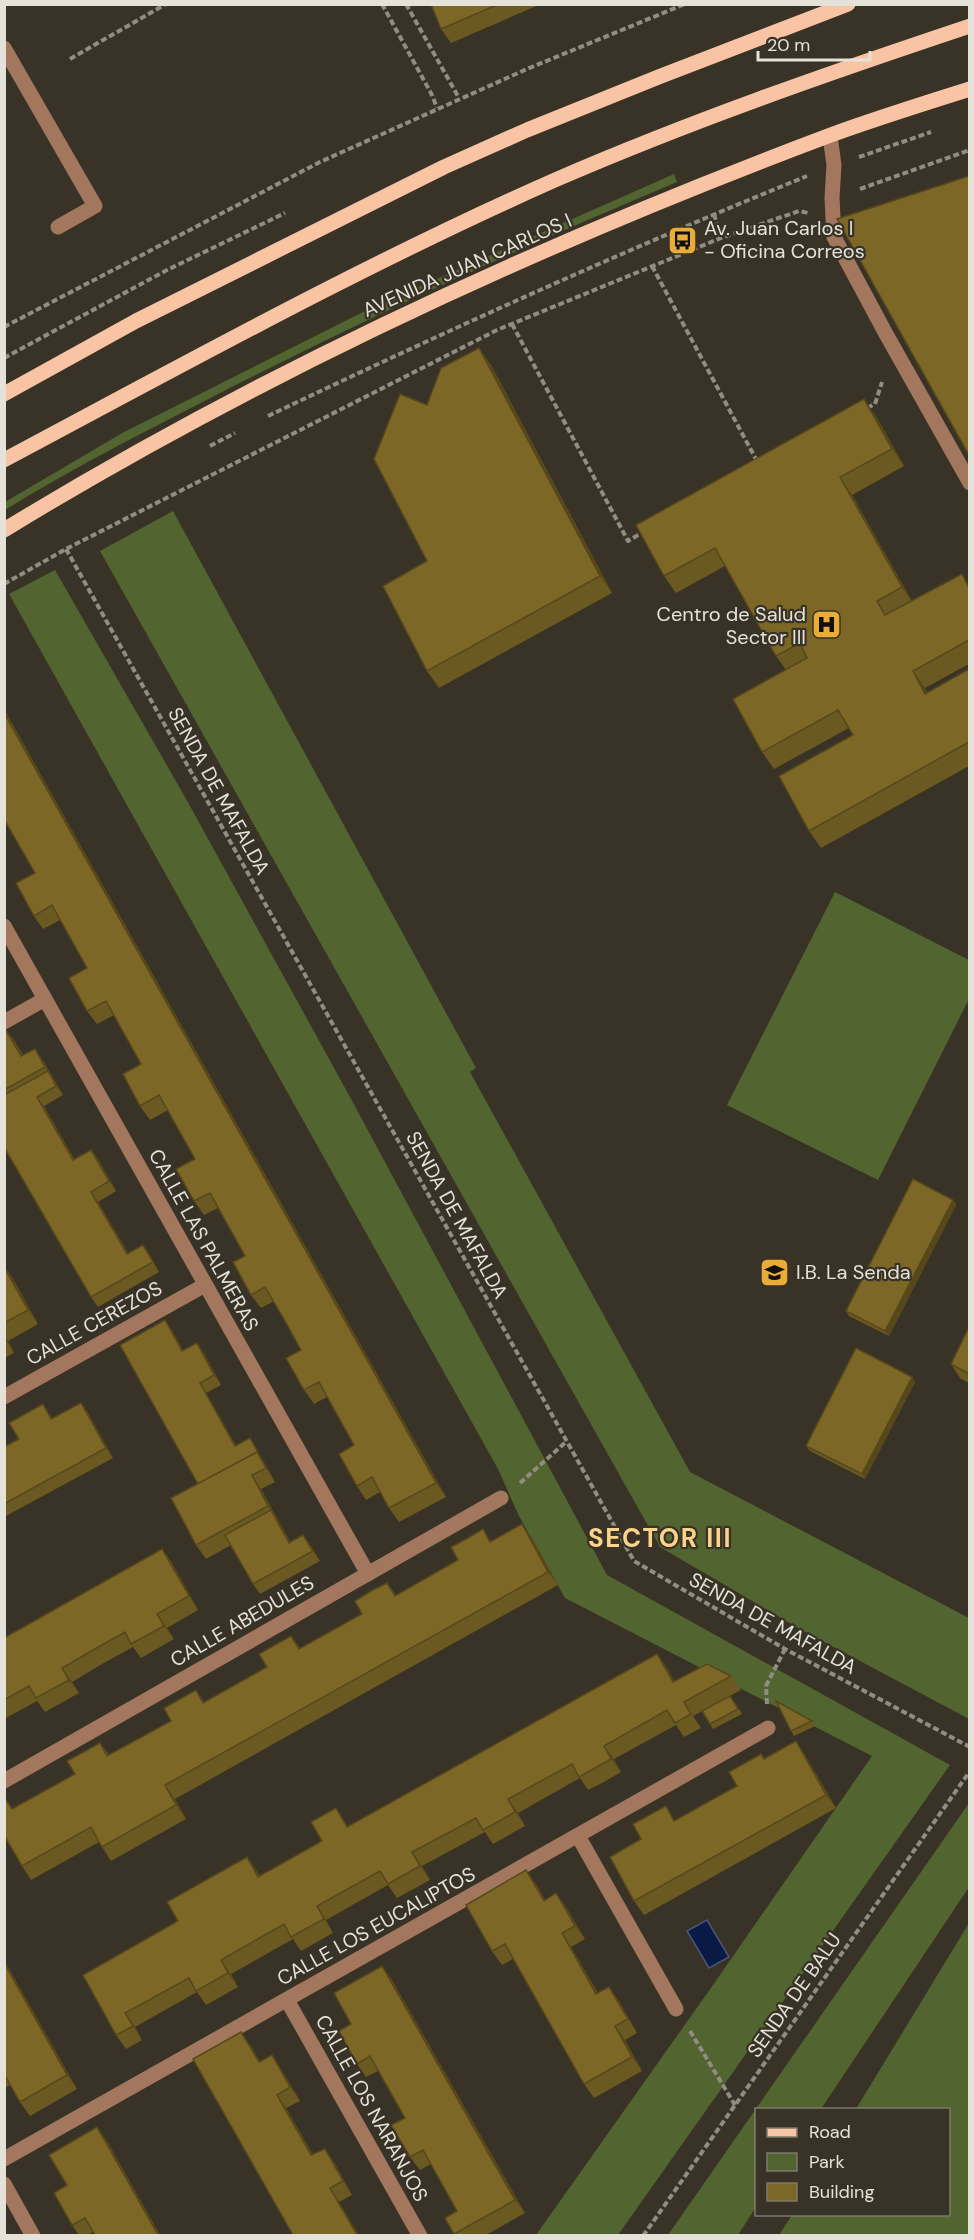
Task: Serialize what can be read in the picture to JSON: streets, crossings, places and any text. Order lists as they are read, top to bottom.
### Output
{
  "streets": {
    "main road": ["AVENIDA JUAN CARLOS I"],
    "street": [
      "CALLE LAS PALMERAS",
      "CALLE CEREZOS",
      "CALLE ABEDULES",
      "CALLE LOS EUCALIPTOS",
      "CALLE LOS NARANJOS"
    ],
    "path": ["SENDA DE MAFALDA", "SENDA DE BALU"]
  },
  "crossings": [
    ["CALLE LAS PALMERAS", "CALLE CEREZOS"],
    ["CALLE LAS PALMERAS", "CALLE ABEDULES"],
    ["CALLE LOS EUCALIPTOS", "CALLE LOS NARANJOS"]
  ],
  "districts": ["SECTOR III"],
  "places": {
    "bus stop": ["Av. Juan Carlos I - Oficina Correos"],
    "hospital": ["Centro de Salud Sector III"],
    "school or university": ["I.B. La Senda"]
  },
  "legend": ["Road", "Park", "Building"],
  "scale_bar": "20 m"
}
